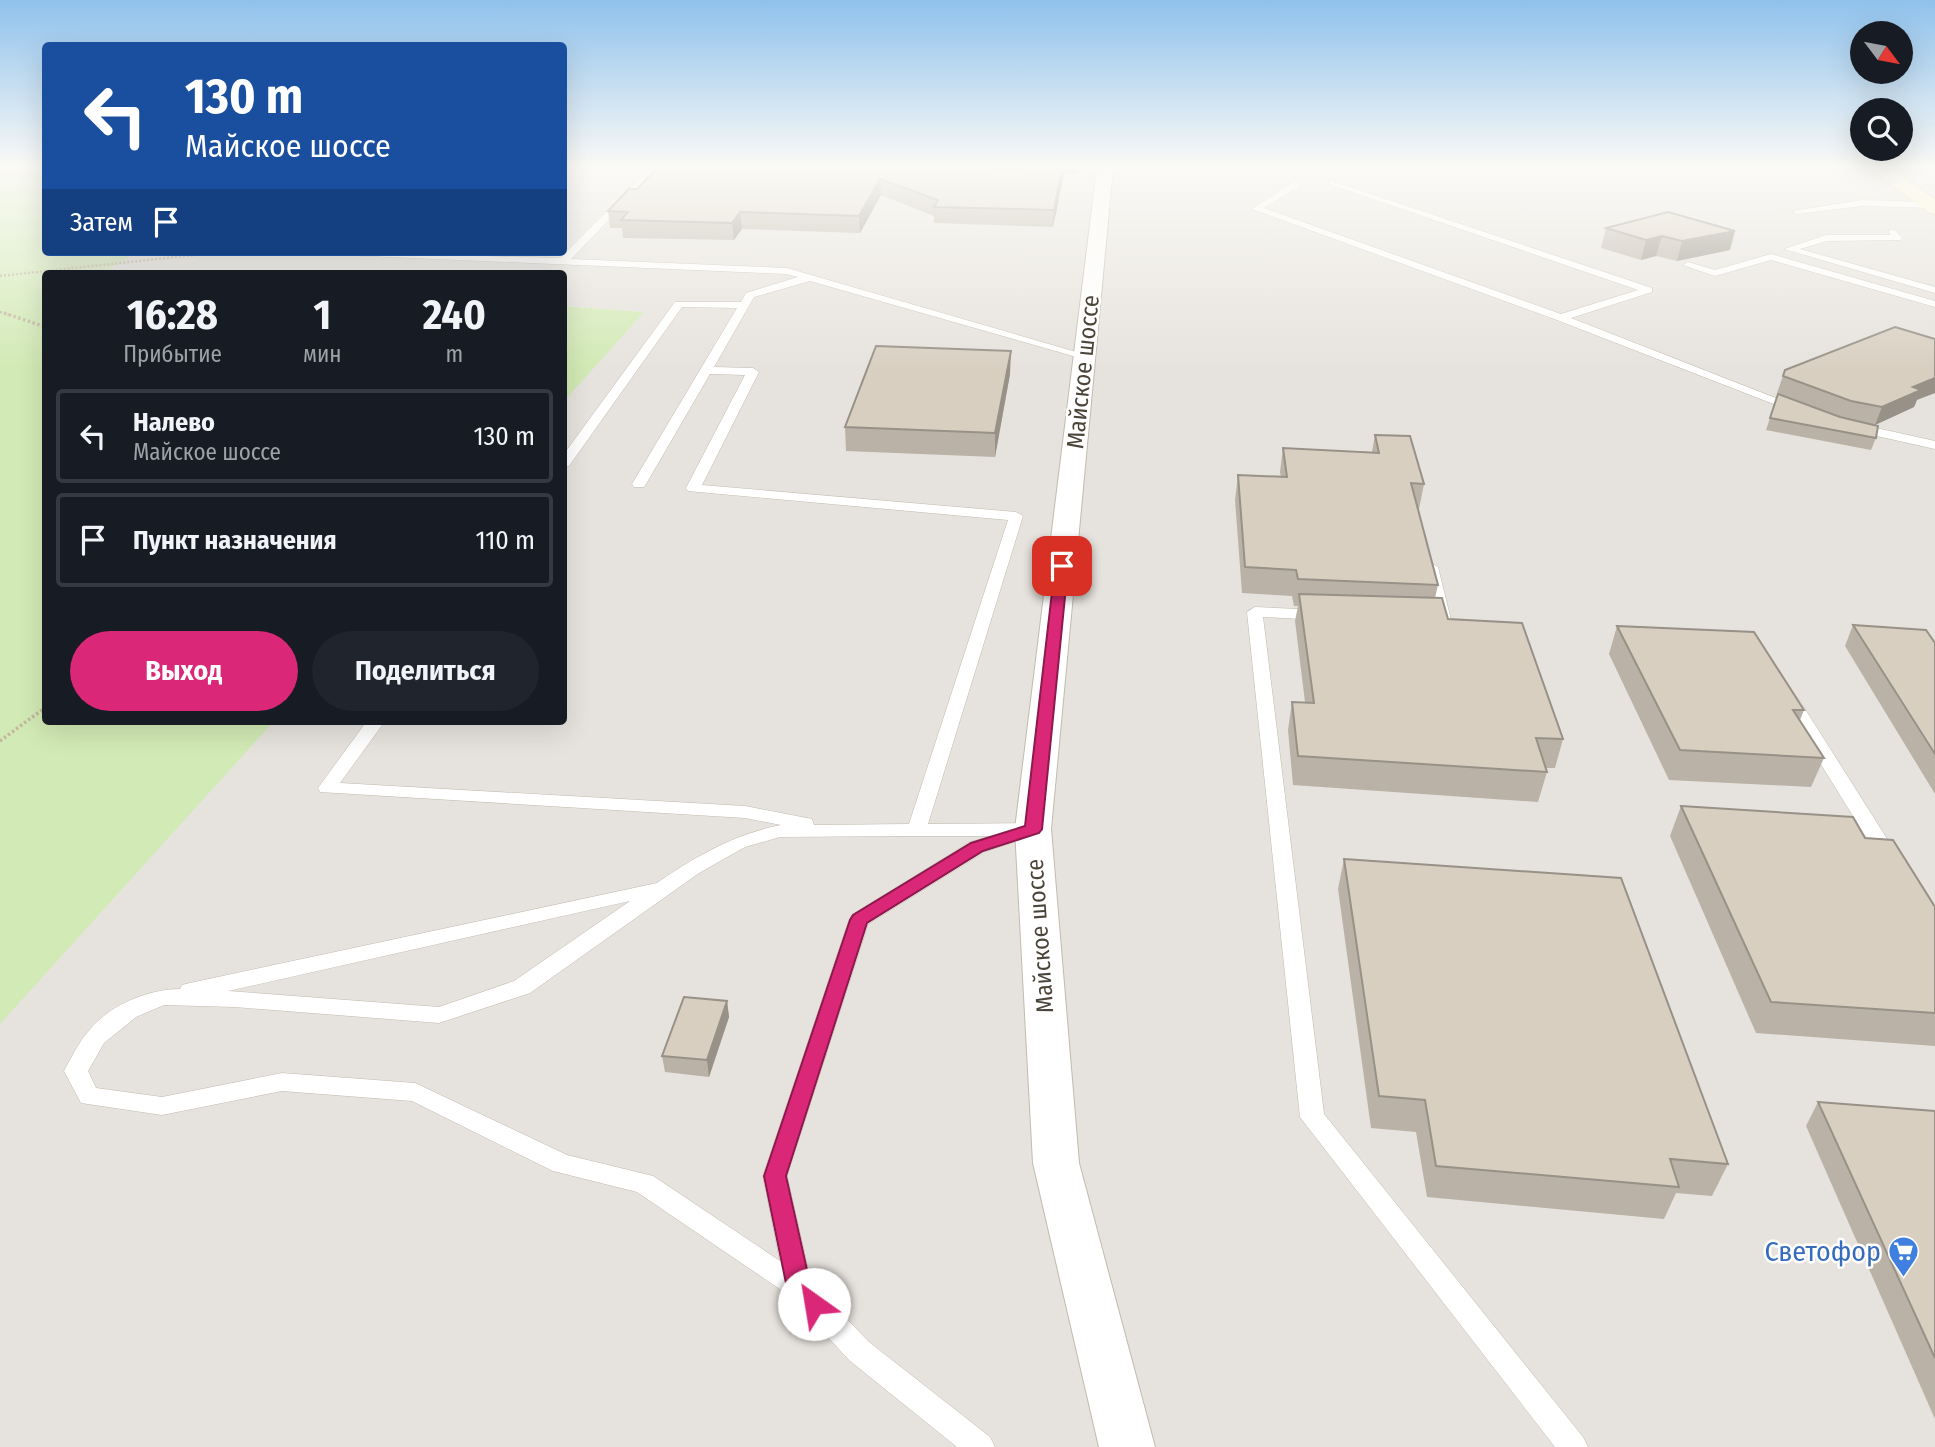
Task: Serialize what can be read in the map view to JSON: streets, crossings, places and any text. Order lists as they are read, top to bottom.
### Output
{
  "streets": {
    "street": ["Майское шоссе"]
  },
  "places": {
    "supermarket": ["Светофор"]
  },
  "north": "bottom right",
  "page": {
    "turn": ["130 m", "Майское шоссе"],
    "then": "Затем",
    "eta": [
      "16:28",
      "Прибытие",
      "1",
      "мин",
      "240",
      "m"
    ],
    "list": [
      {
        "name": "Налево",
        "note": "Майское шоссе",
        "value": "130 m"
      },
      {
        "name": "Пункт назначения",
        "value": "110 m"
      }
    ],
    "buttons": ["Выход", "Поделиться"]
  }
}
